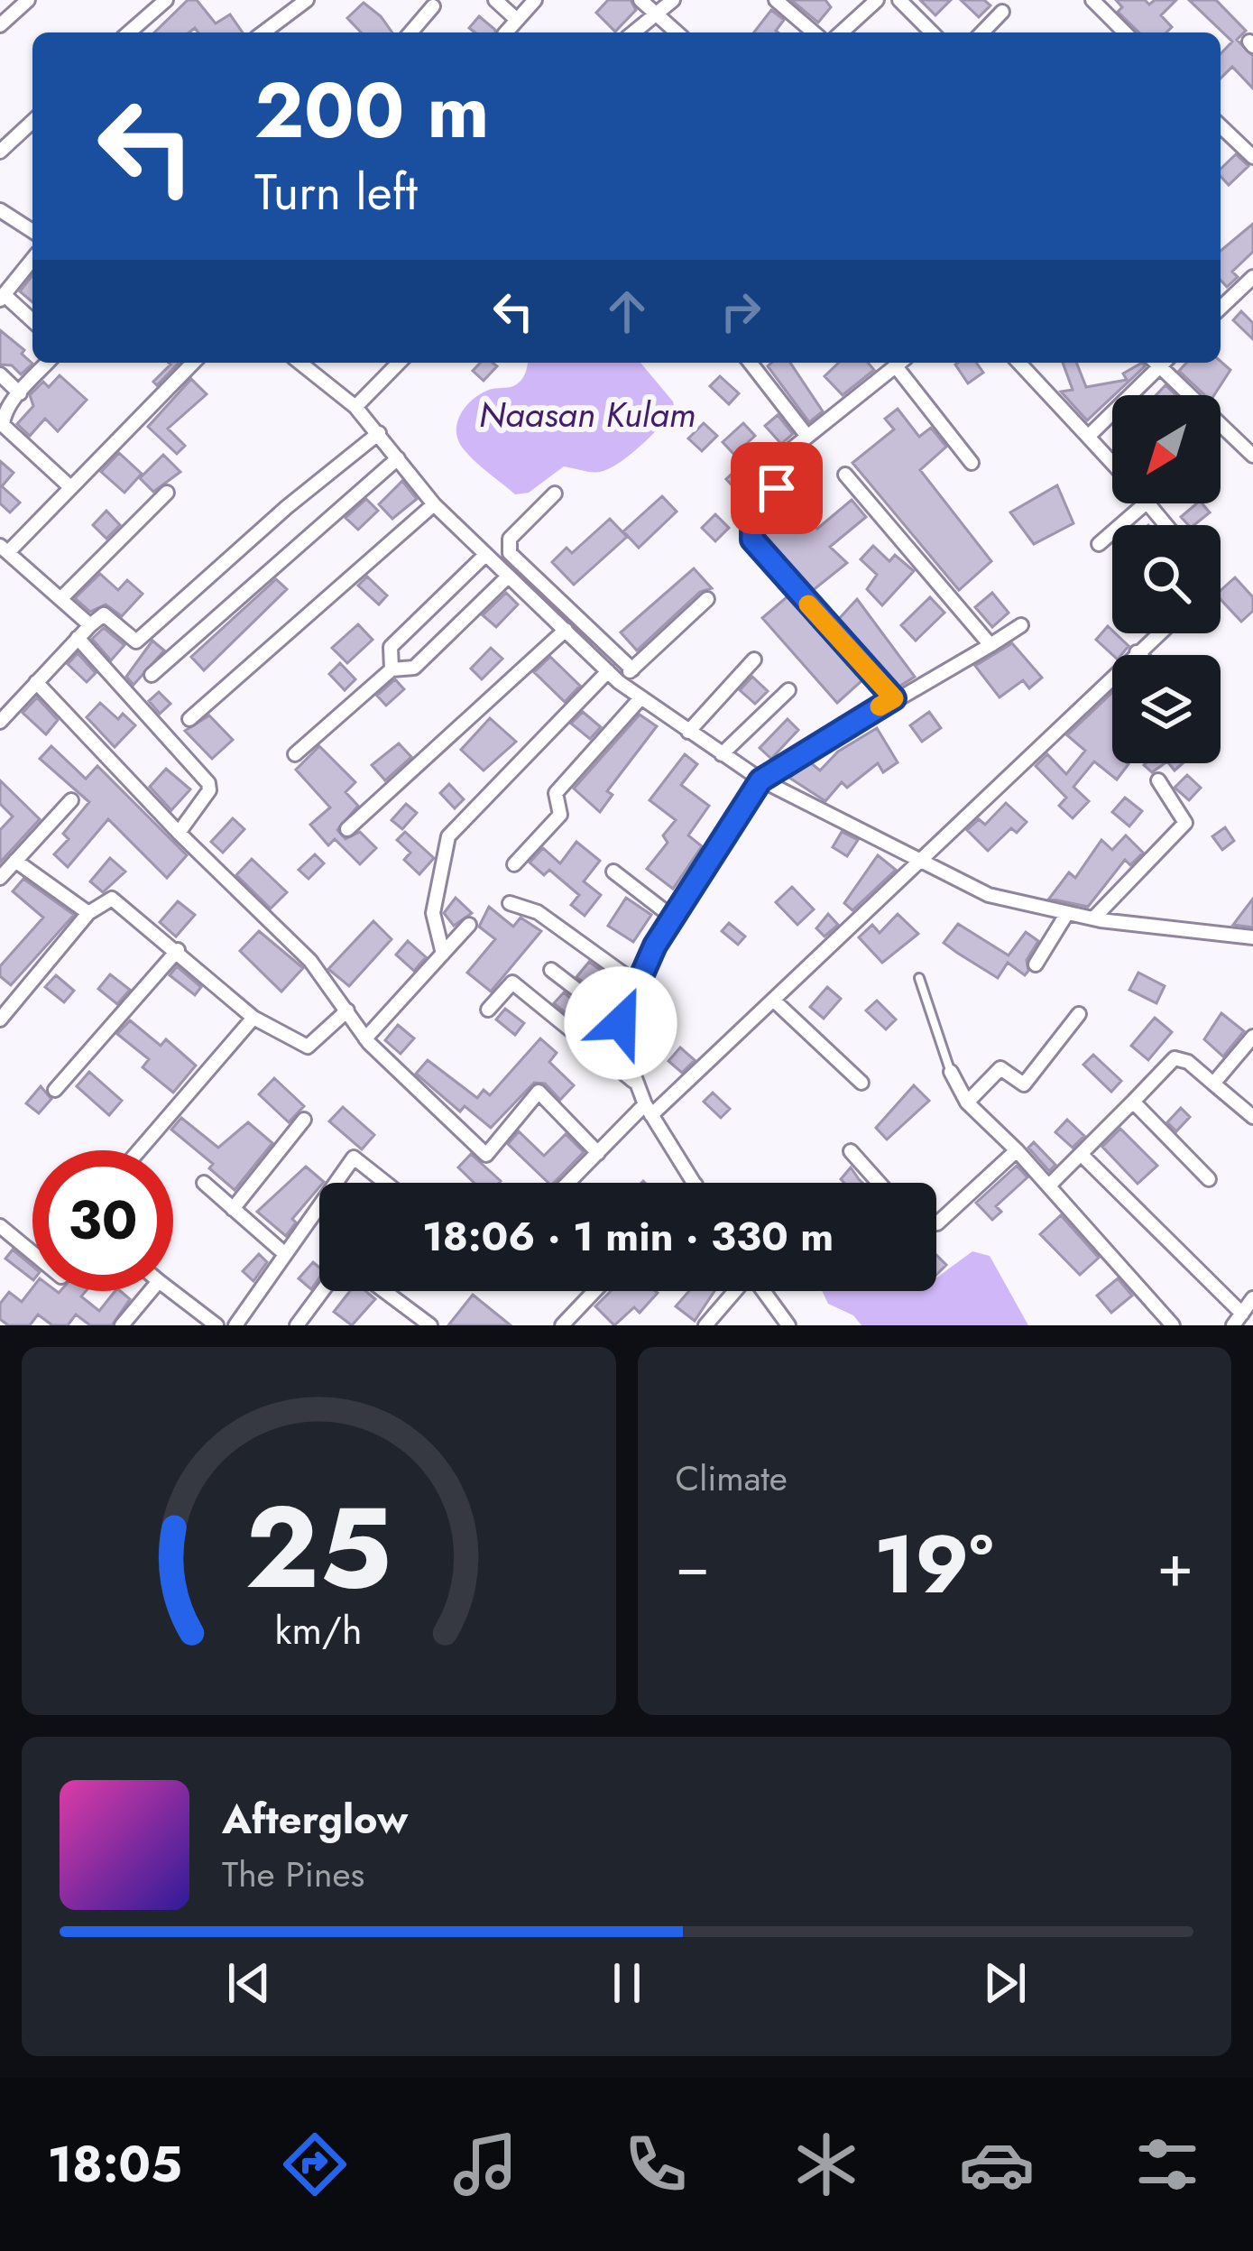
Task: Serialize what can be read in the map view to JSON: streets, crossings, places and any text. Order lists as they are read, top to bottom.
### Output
{
  "water": ["Naasan Kulam"],
  "north": "bottom left",
  "page": {
    "turn": ["200 m", "Turn left"],
    "limit": "30",
    "trip": "18:06 · 1 min · 330 m",
    "tile": "Climate",
    "heat": ["−", "19°", "+"],
    "song": ["Afterglow", "The Pines"],
    "tabs": "18:05",
    "gauge": ["25", "km/h"]
  }
}
